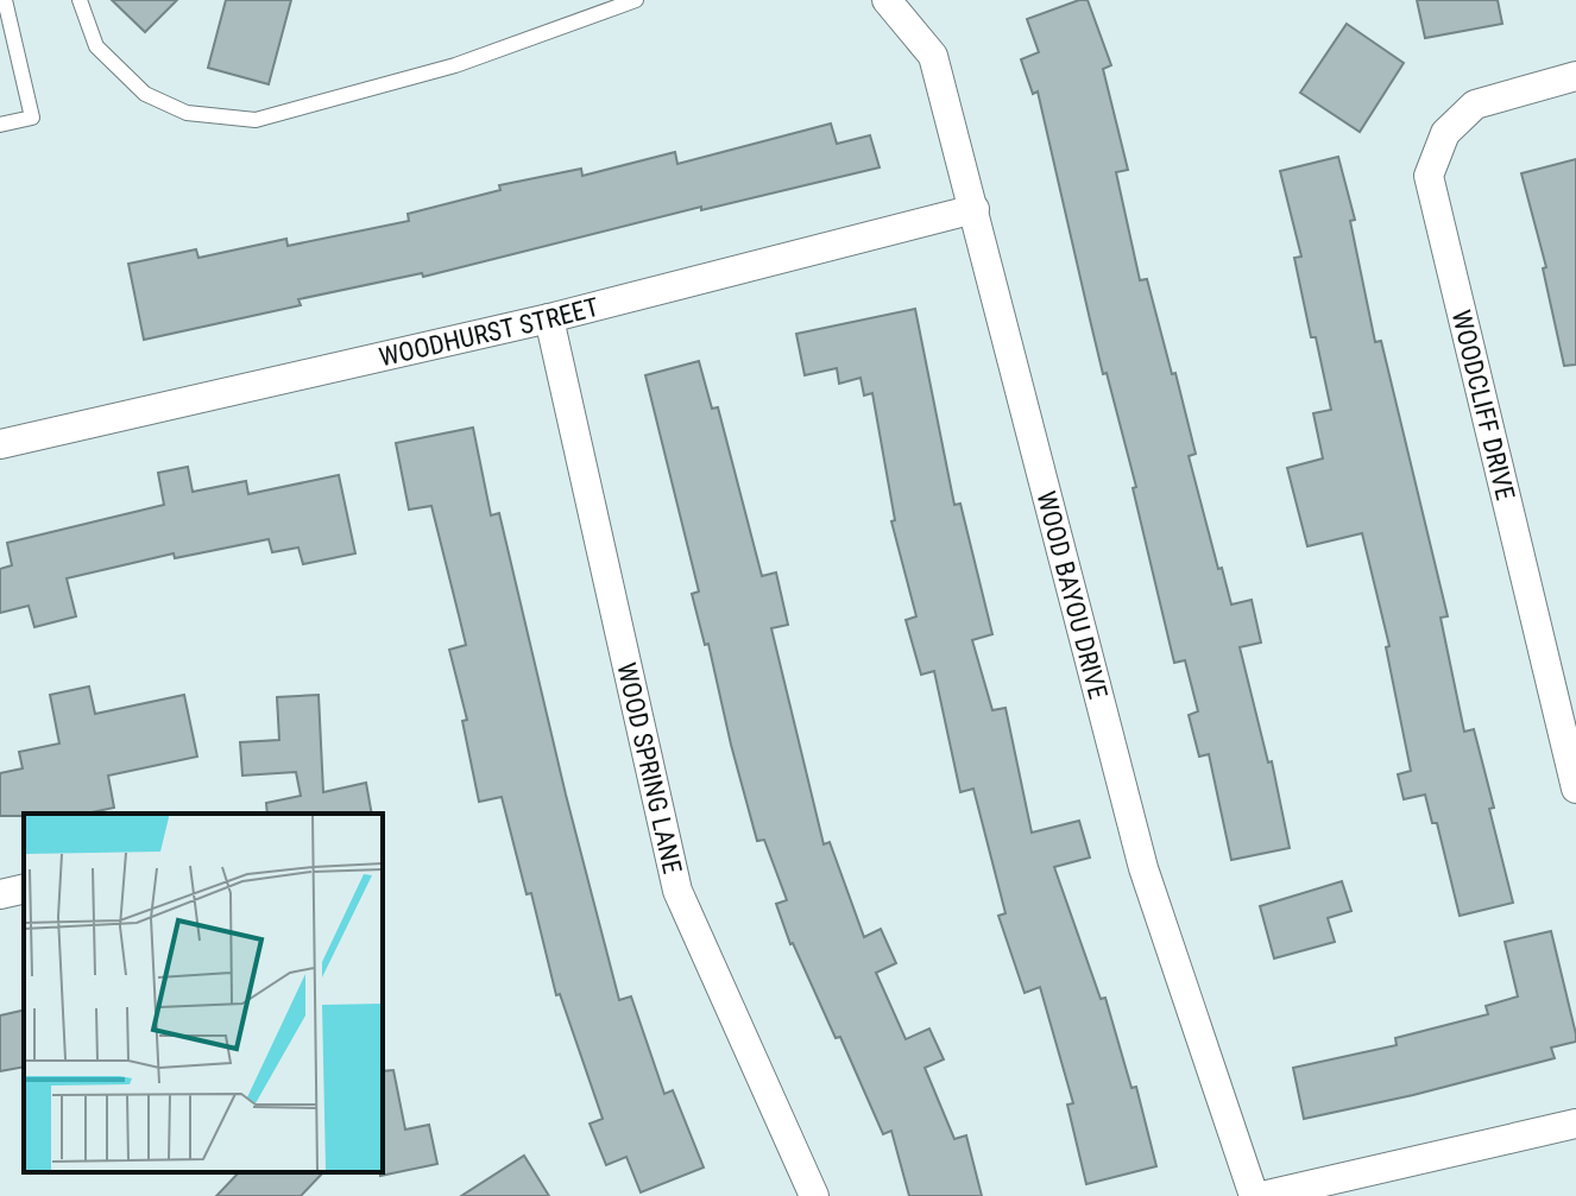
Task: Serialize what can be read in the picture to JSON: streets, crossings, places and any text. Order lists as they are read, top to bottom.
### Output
{
  "streets": {
    "street": [
      "WOODHURST STREET",
      "WOODCLIFF DRIVE",
      "WOOD BAYOU DRIVE",
      "WOOD SPRING LANE"
    ]
  },
  "crossings": [
    ["WOODHURST STREET", "WOOD BAYOU DRIVE"],
    ["WOODHURST STREET", "WOOD SPRING LANE"]
  ]
}
